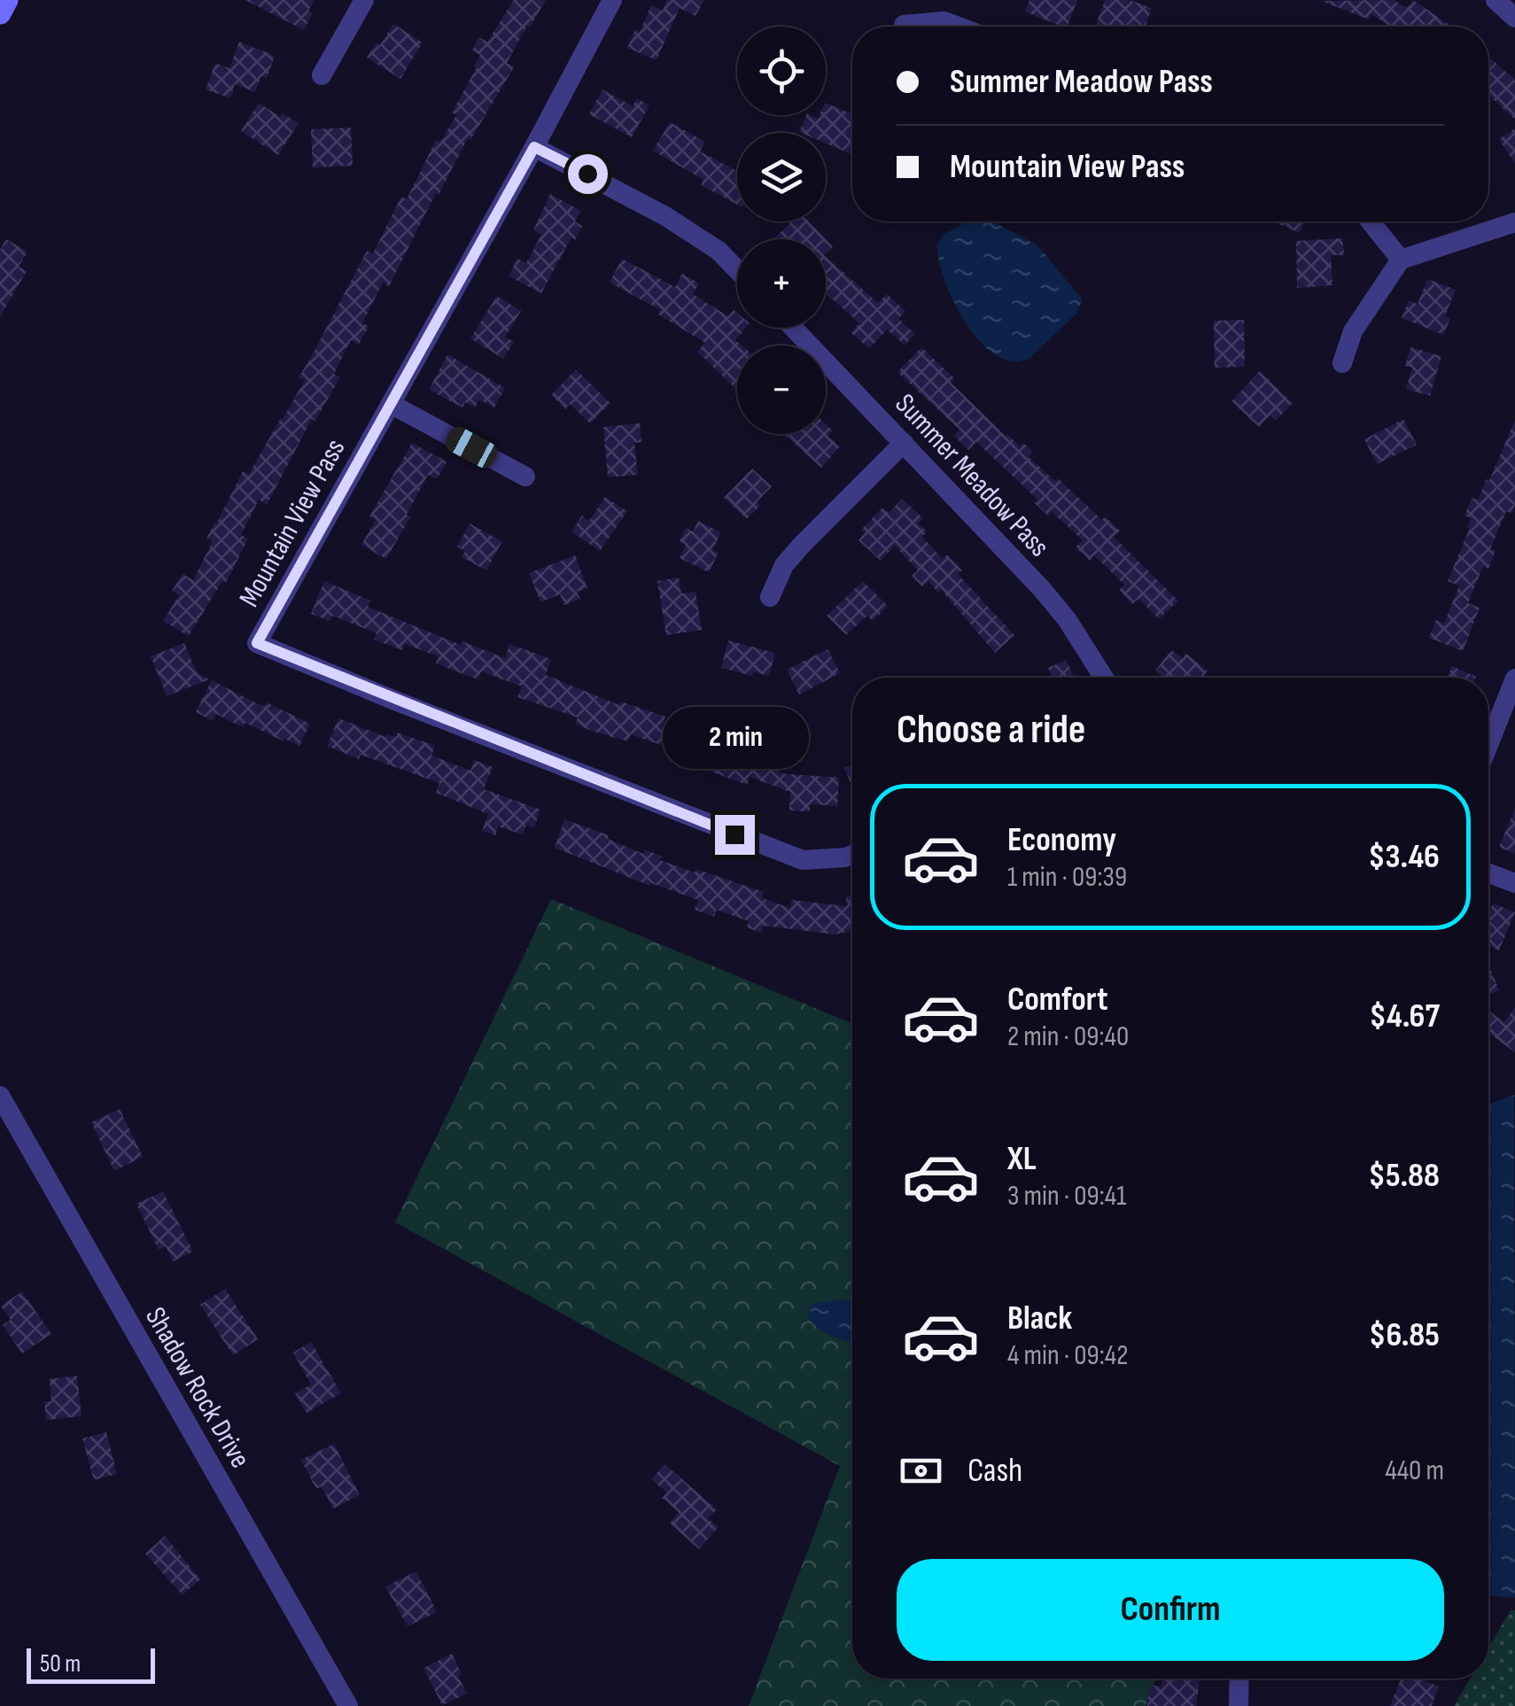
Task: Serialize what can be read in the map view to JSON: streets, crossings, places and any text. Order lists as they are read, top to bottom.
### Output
{
  "streets": {
    "street": ["Summer Meadow Pass", "Mountain View Pass", "Shadow Rock Drive"]
  },
  "scale_bar": "50 m",
  "page": {
    "map_buttons": ["+", "−"],
    "banner": ["Summer Meadow Pass", "Mountain View Pass"],
    "heading": "Choose a ride",
    "bubble": "2 min",
    "list": [
      {
        "name": "Economy",
        "note": "1 min · 09:39",
        "value": "$3.46"
      },
      {
        "name": "Comfort",
        "note": "2 min · 09:40",
        "value": "$4.67"
      },
      {
        "name": "XL",
        "note": "3 min · 09:41",
        "value": "$5.88"
      },
      {
        "name": "Black",
        "note": "4 min · 09:42",
        "value": "$6.85"
      }
    ],
    "pay": ["Cash", "440 m"],
    "buttons": "Confirm",
    "scale": "50 m"
  }
}
